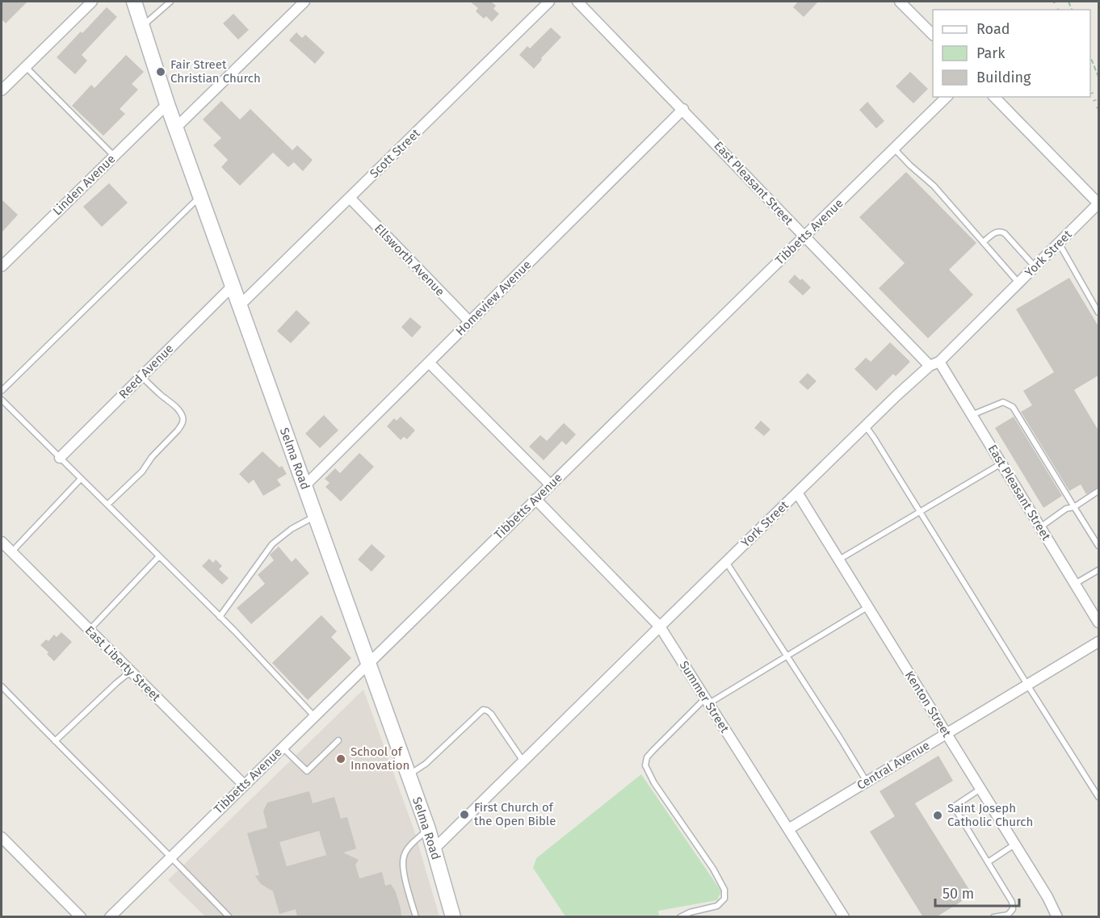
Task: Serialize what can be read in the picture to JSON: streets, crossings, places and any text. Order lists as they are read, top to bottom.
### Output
{
  "streets": {
    "street": [
      "Scott Street",
      "East Pleasant Street",
      "Linden Avenue",
      "Tibbetts Avenue",
      "York Street",
      "Ellsworth Avenue",
      "Homeview Avenue",
      "Reed Avenue",
      "Selma Road",
      "East Liberty Street",
      "Summer Street",
      "Kenton Street",
      "Central Avenue"
    ]
  },
  "crossings": [
    ["Scott Street", "Ellsworth Avenue"],
    ["Scott Street", "Selma Road"],
    ["East Pleasant Street", "Tibbetts Avenue"],
    ["East Pleasant Street", "York Street"],
    ["East Pleasant Street", "Homeview Avenue"],
    ["Linden Avenue", "Selma Road"],
    ["Tibbetts Avenue", "Selma Road"],
    ["Tibbetts Avenue", "East Liberty Street"],
    ["Tibbetts Avenue", "Summer Street"],
    ["York Street", "Selma Road"],
    ["York Street", "Summer Street"],
    ["York Street", "Kenton Street"],
    ["Ellsworth Avenue", "Homeview Avenue"],
    ["Homeview Avenue", "Selma Road"],
    ["Reed Avenue", "Selma Road"],
    ["Summer Street", "Central Avenue"],
    ["Kenton Street", "Central Avenue"]
  ],
  "places": [
    "Fair Street Christian Church",
    "School of Innovation",
    "First Church of the Open Bible",
    "Saint Joseph Catholic Church"
  ],
  "legend": ["Road", "Park", "Building"],
  "scale_bar": "50 m"
}
